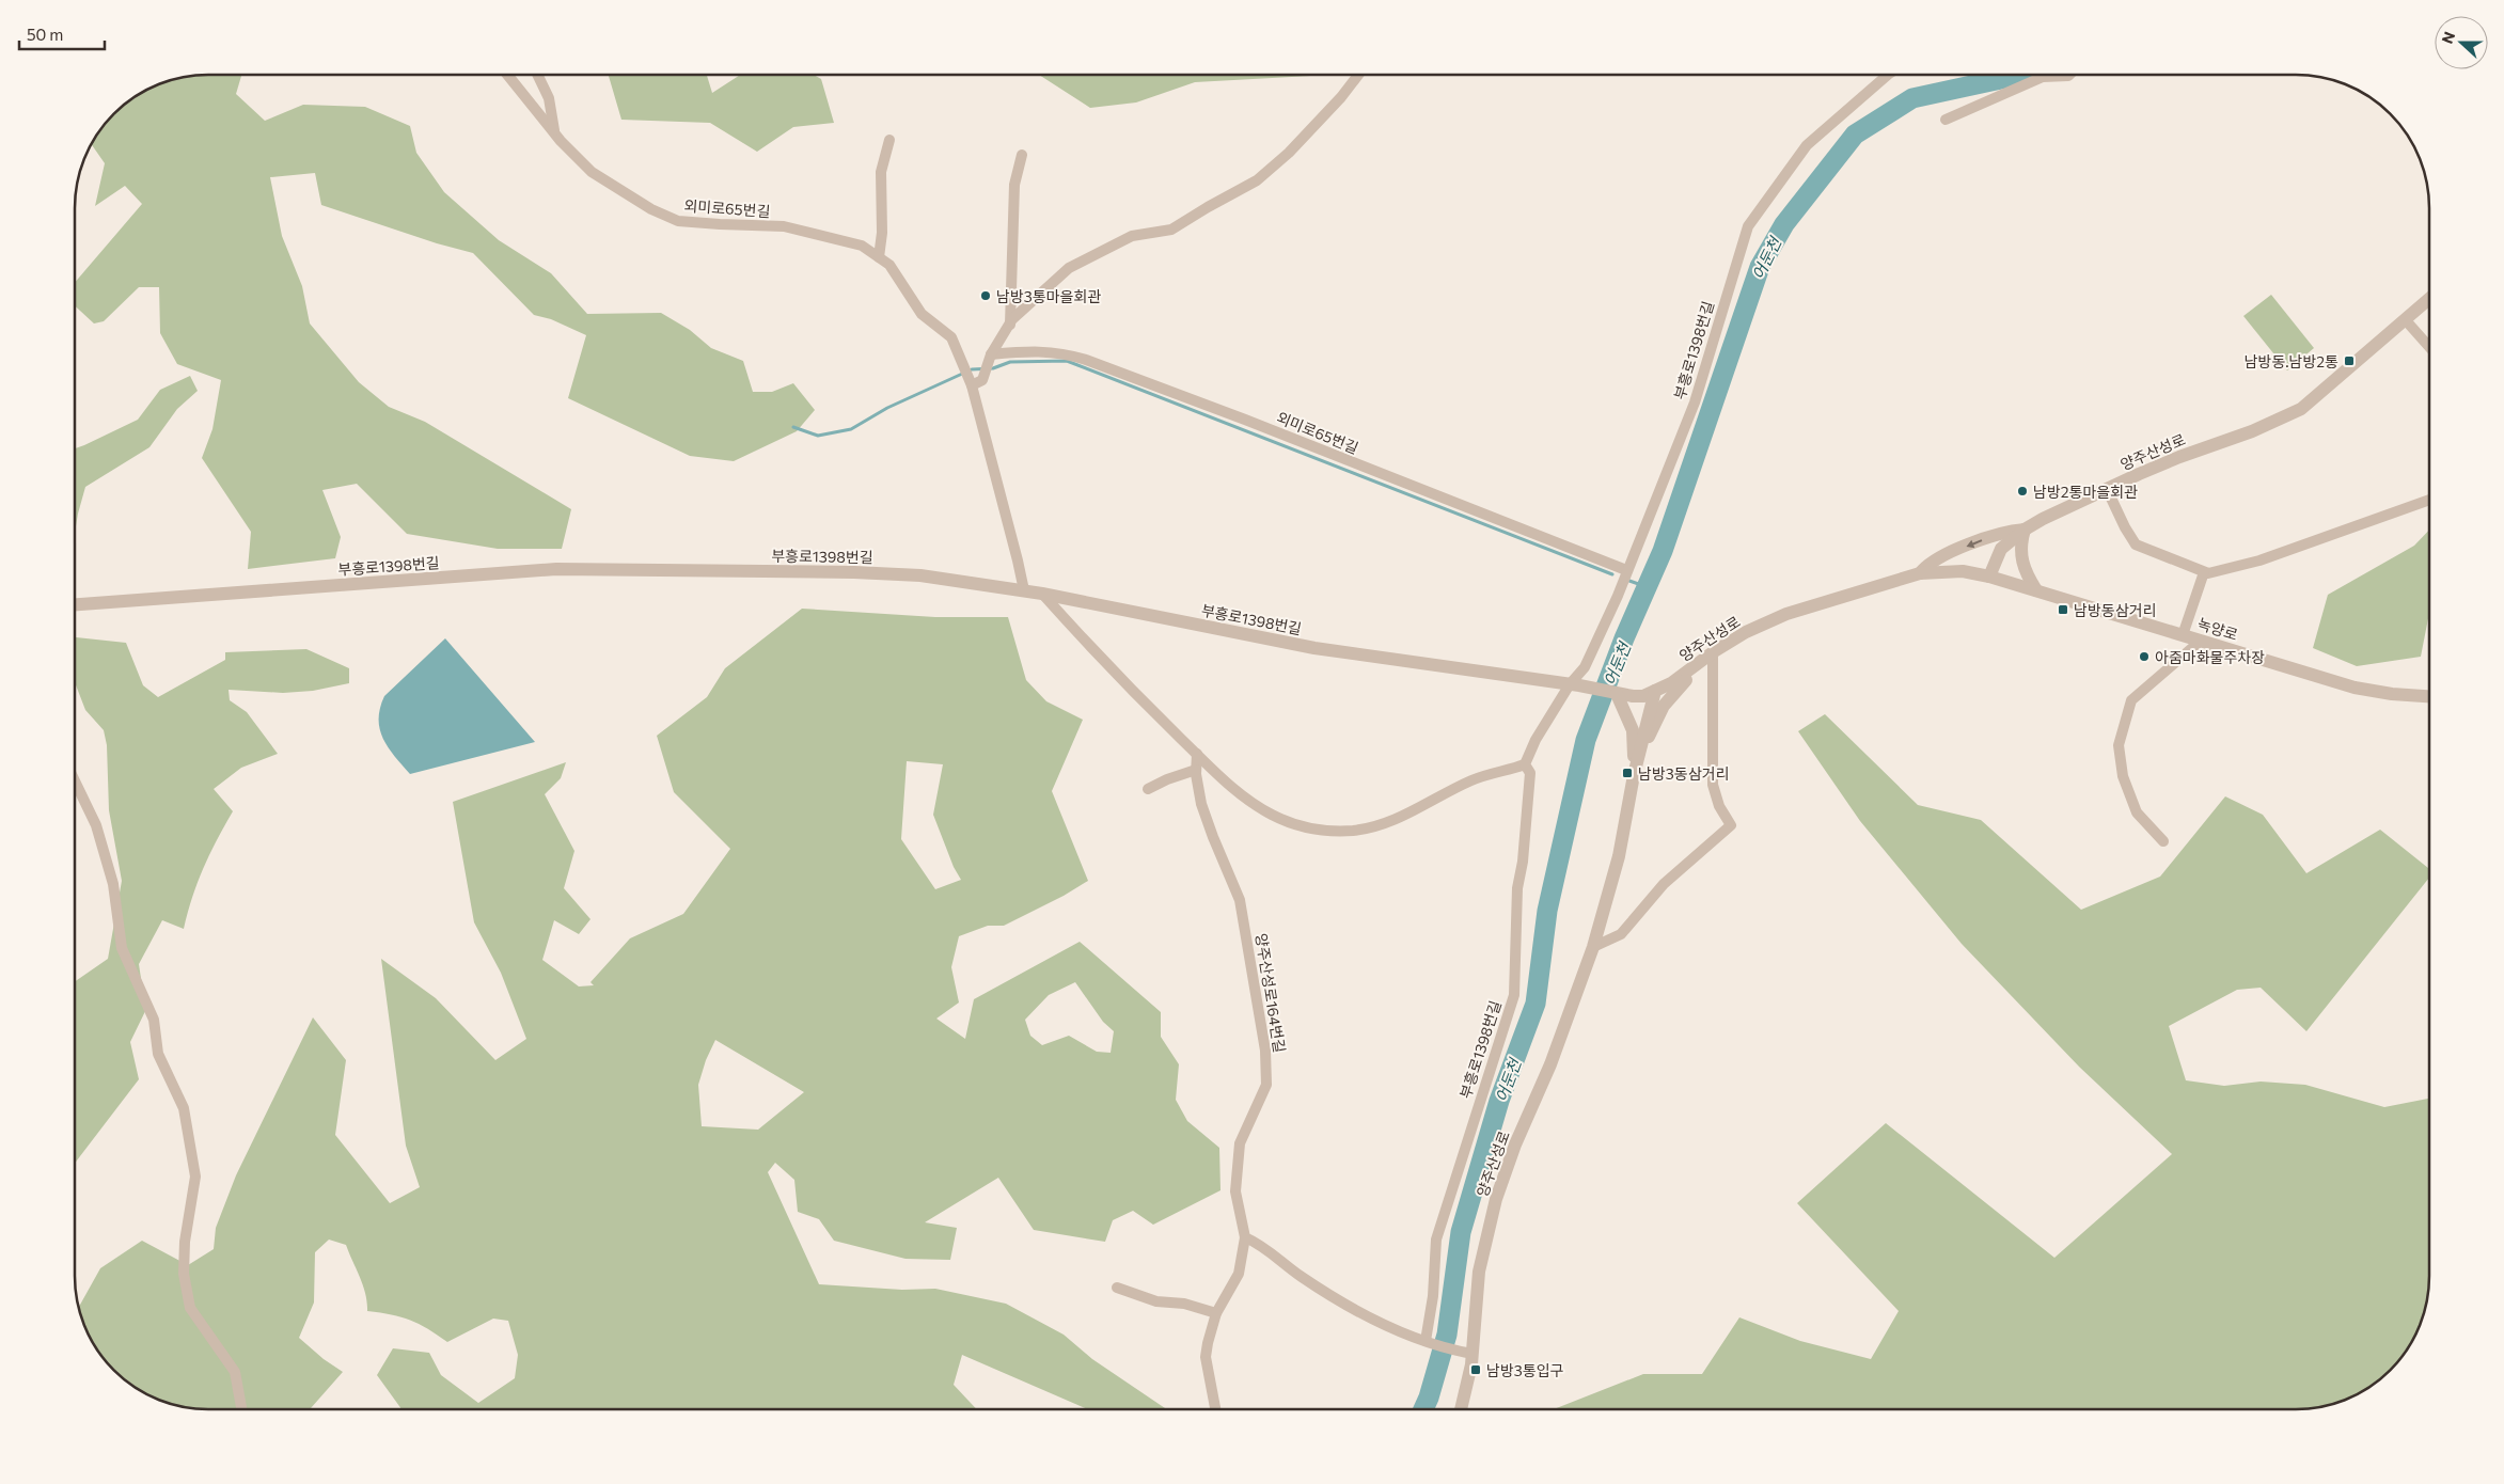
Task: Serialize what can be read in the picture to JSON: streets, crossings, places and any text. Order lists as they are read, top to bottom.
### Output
{
  "streets": {
    "street": [
      "외미로65번길",
      "부흥로1398번길",
      "양주산성로",
      "녹양로",
      "양주산성로164번길"
    ]
  },
  "crossings": [
    ["외미로65번길", "부흥로1398번길"],
    ["부흥로1398번길", "양주산성로"],
    ["부흥로1398번길", "양주산성로164번길"],
    ["양주산성로", "녹양로"]
  ],
  "water": ["어둔천"],
  "places": {
    "other": ["남방3통마을회관", "남방2통마을회관", "아줌마화물주차장"],
    "transit": [
      "남방동.남방2통",
      "남방동삼거리",
      "남방3동삼거리",
      "남방3통입구"
    ]
  },
  "scale_bar": "50 m",
  "north": "left"
}
